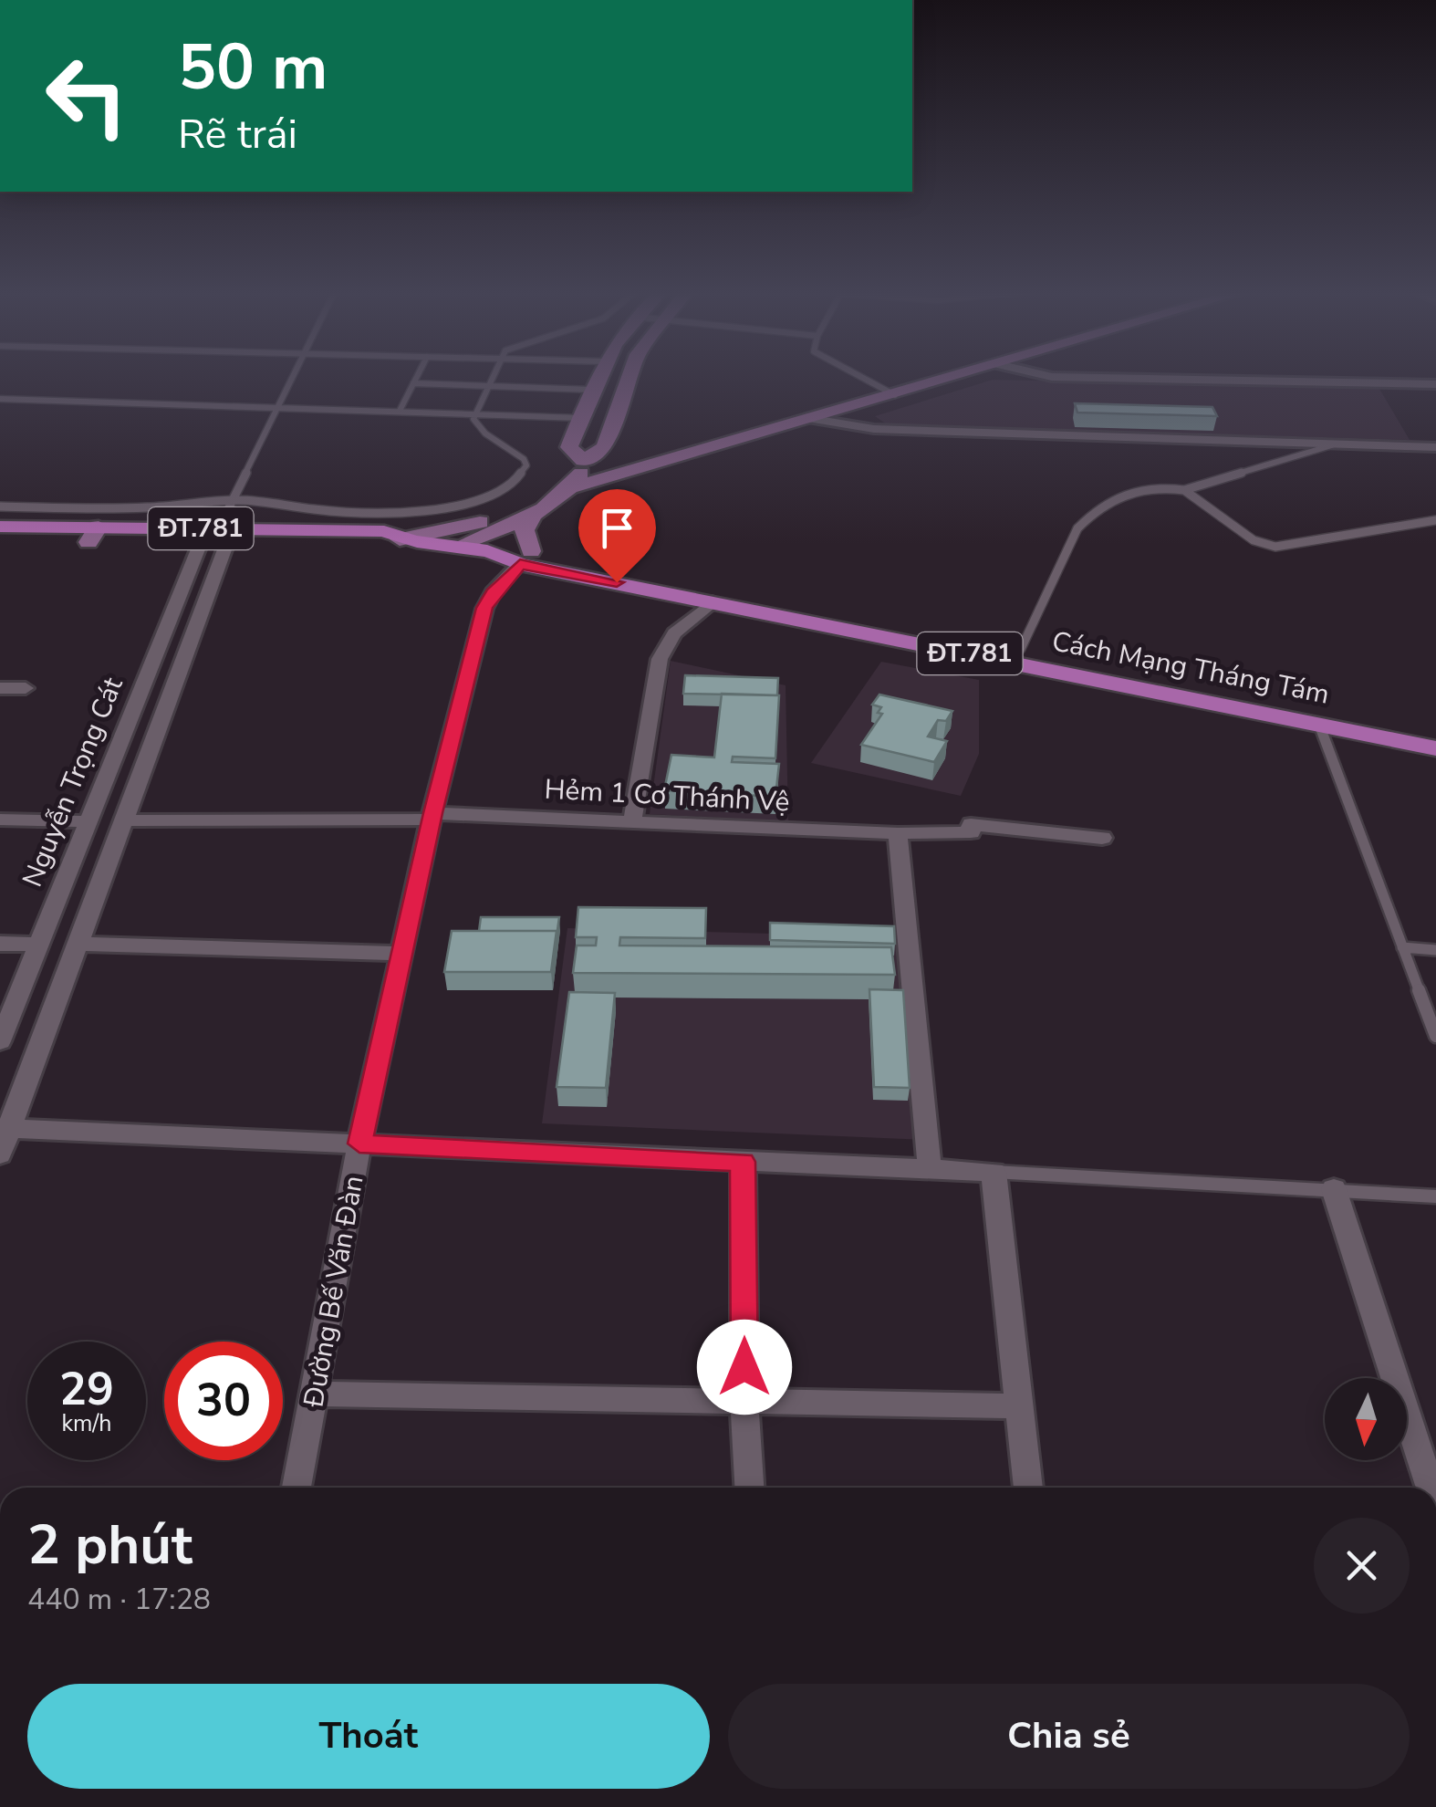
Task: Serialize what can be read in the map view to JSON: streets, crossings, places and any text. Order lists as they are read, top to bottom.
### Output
{
  "streets": {
    "main road": ["ĐT.781", "Cách Mạng Tháng Tám"],
    "street": ["Nguyễn Trọng Cát", "Hẻm 1 Cơ Thánh Vệ", "Đường Bế Văn Đàn"]
  },
  "crossings": [
    ["Cách Mạng Tháng Tám", "Nguyễn Trọng Cát"],
    ["Cách Mạng Tháng Tám", "Đường Bế Văn Đàn"],
    ["Hẻm 1 Cơ Thánh Vệ", "Đường Bế Văn Đàn"]
  ],
  "north": "bottom",
  "page": {
    "turn": ["50 m", "Rẽ trái"],
    "speed": "29 km/h",
    "limit": "30",
    "heading": ["2 phút", "440 m · 17:28"],
    "buttons": ["Thoát", "Chia sẻ"]
  }
}
